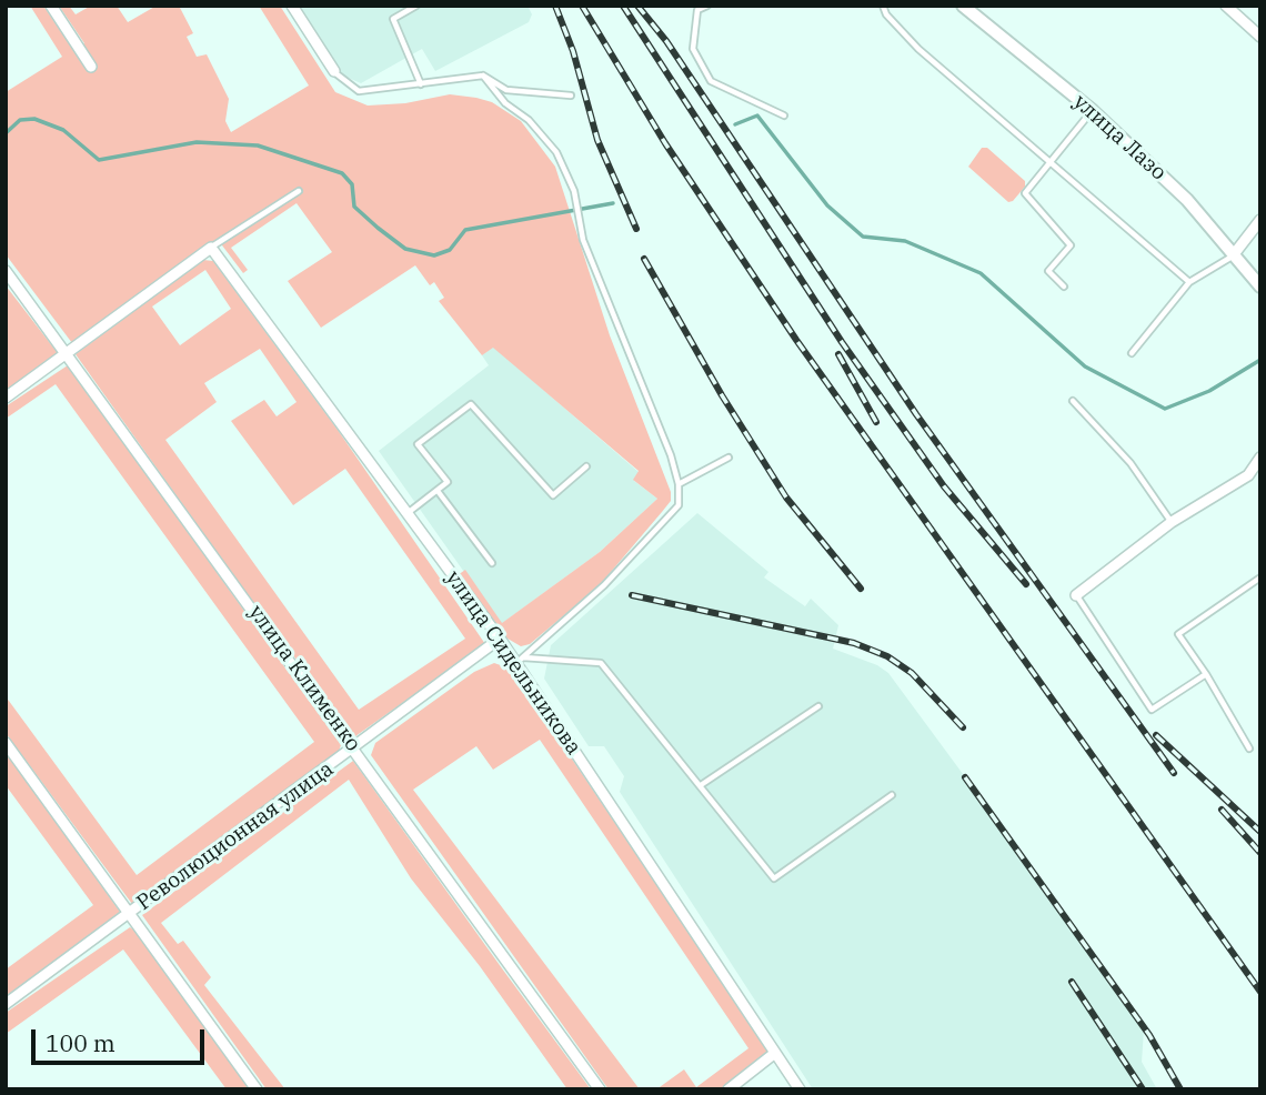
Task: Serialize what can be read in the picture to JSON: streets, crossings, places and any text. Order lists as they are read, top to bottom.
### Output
{
  "streets": {
    "street": [
      "улица Лазо",
      "улица Сидельникова",
      "улица Клименко",
      "Революционная улица"
    ]
  },
  "crossings": [
    ["улица Сидельникова", "Революционная улица"],
    ["улица Клименко", "Революционная улица"]
  ],
  "scale_bar": "100 m"
}
